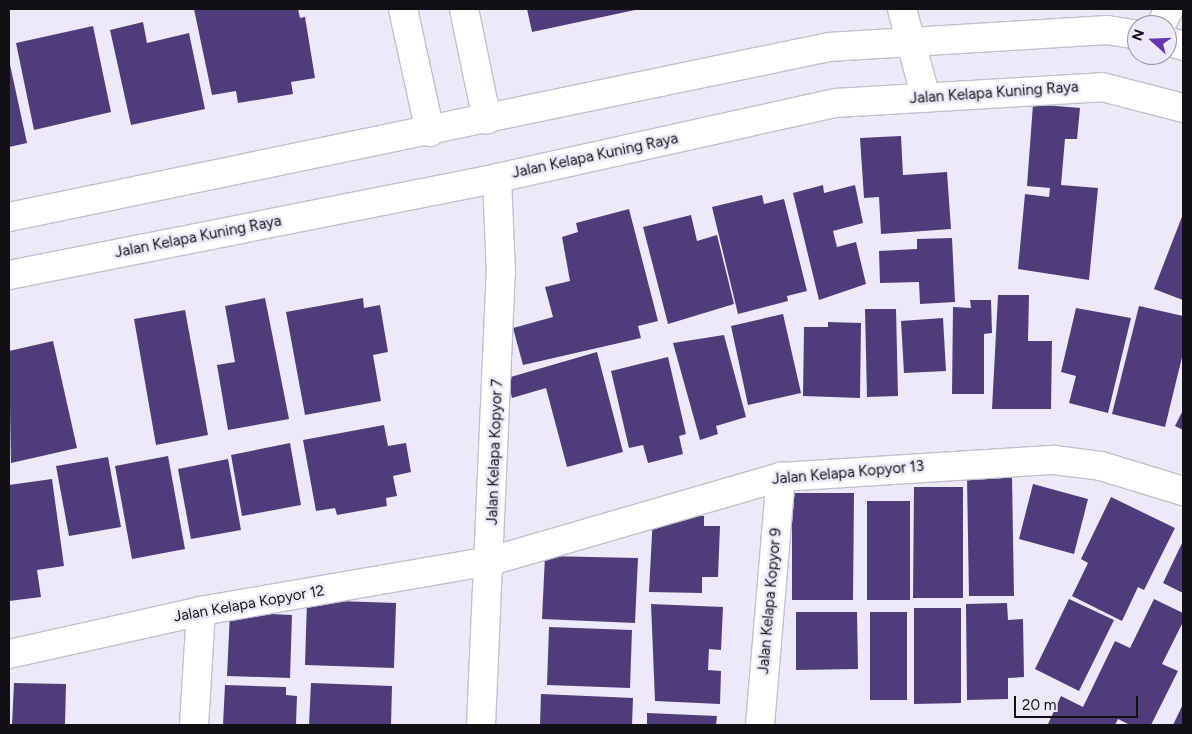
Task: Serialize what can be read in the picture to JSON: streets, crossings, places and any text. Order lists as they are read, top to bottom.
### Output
{
  "streets": {
    "street": [
      "Jalan Kelapa Kuning Raya",
      "Jalan Kelapa Kopyor 7",
      "Jalan Kelapa Kopyor 13",
      "Jalan Kelapa Kopyor 9",
      "Jalan Kelapa Kopyor 12"
    ]
  },
  "crossings": [
    ["Jalan Kelapa Kuning Raya", "Jalan Kelapa Kopyor 7"],
    ["Jalan Kelapa Kopyor 7", "Jalan Kelapa Kopyor 13"],
    ["Jalan Kelapa Kopyor 7", "Jalan Kelapa Kopyor 12"],
    ["Jalan Kelapa Kopyor 13", "Jalan Kelapa Kopyor 9"],
    ["Jalan Kelapa Kopyor 13", "Jalan Kelapa Kopyor 12"]
  ],
  "scale_bar": "20 m",
  "north": "left"
}
